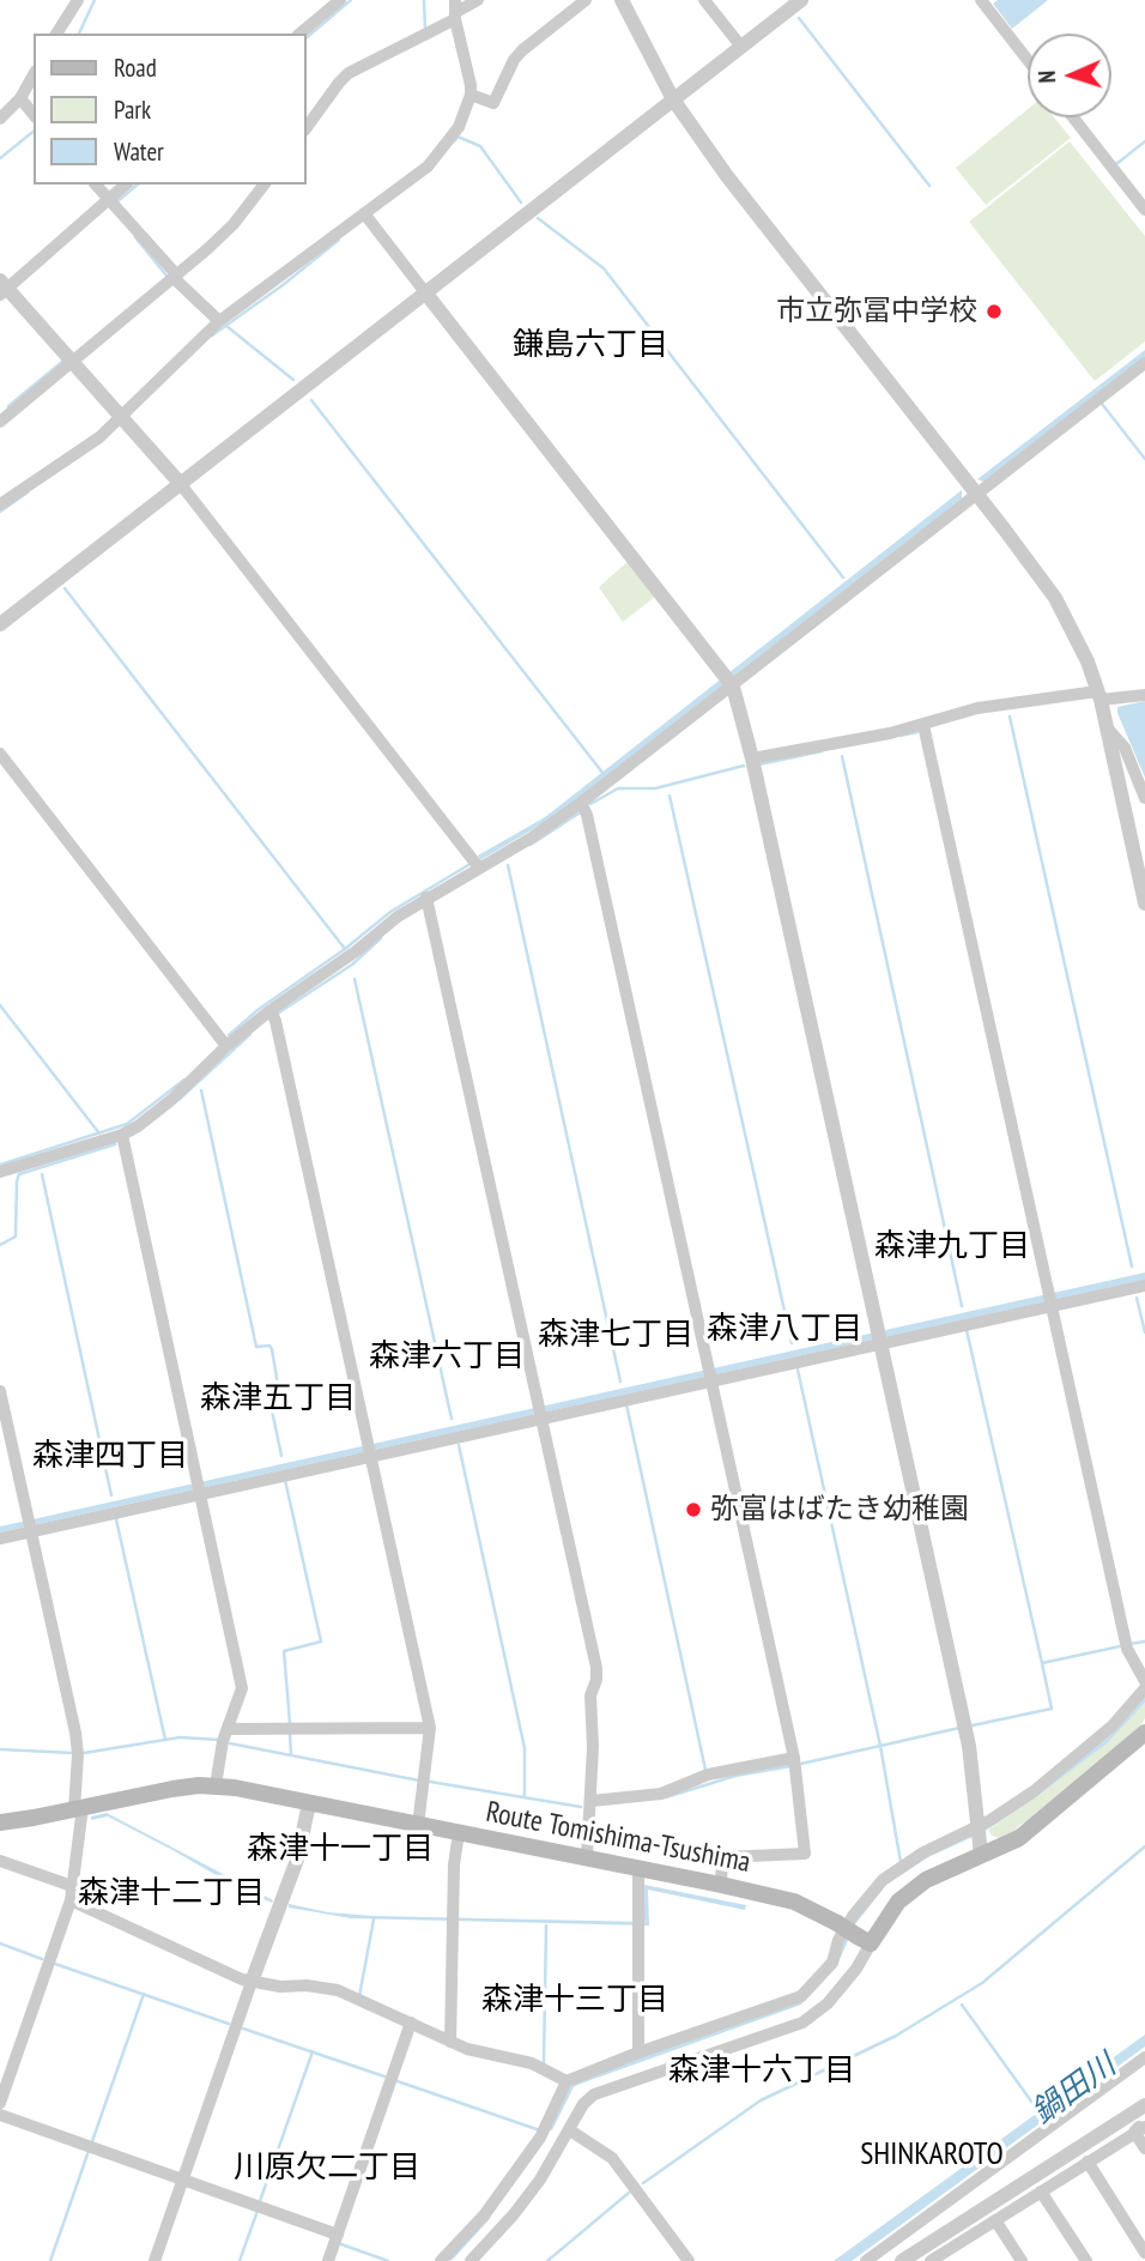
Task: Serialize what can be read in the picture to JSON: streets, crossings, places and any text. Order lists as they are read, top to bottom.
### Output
{
  "streets": {
    "main road": ["Route Tomishima-Tsushima"]
  },
  "districts": [
    "鎌島六丁目",
    "森津九丁目",
    "森津八丁目",
    "森津七丁目",
    "森津六丁目",
    "森津五丁目",
    "森津四丁目",
    "森津十一丁目",
    "森津十二丁目",
    "森津十三丁目",
    "森津十六丁目",
    "SHINKAROTO",
    "川原欠二丁目"
  ],
  "water": ["鍋田川"],
  "places": ["市立弥冨中学校", "弥富はばたき幼稚園"],
  "legend": ["Road", "Park", "Water"],
  "north": "left"
}
